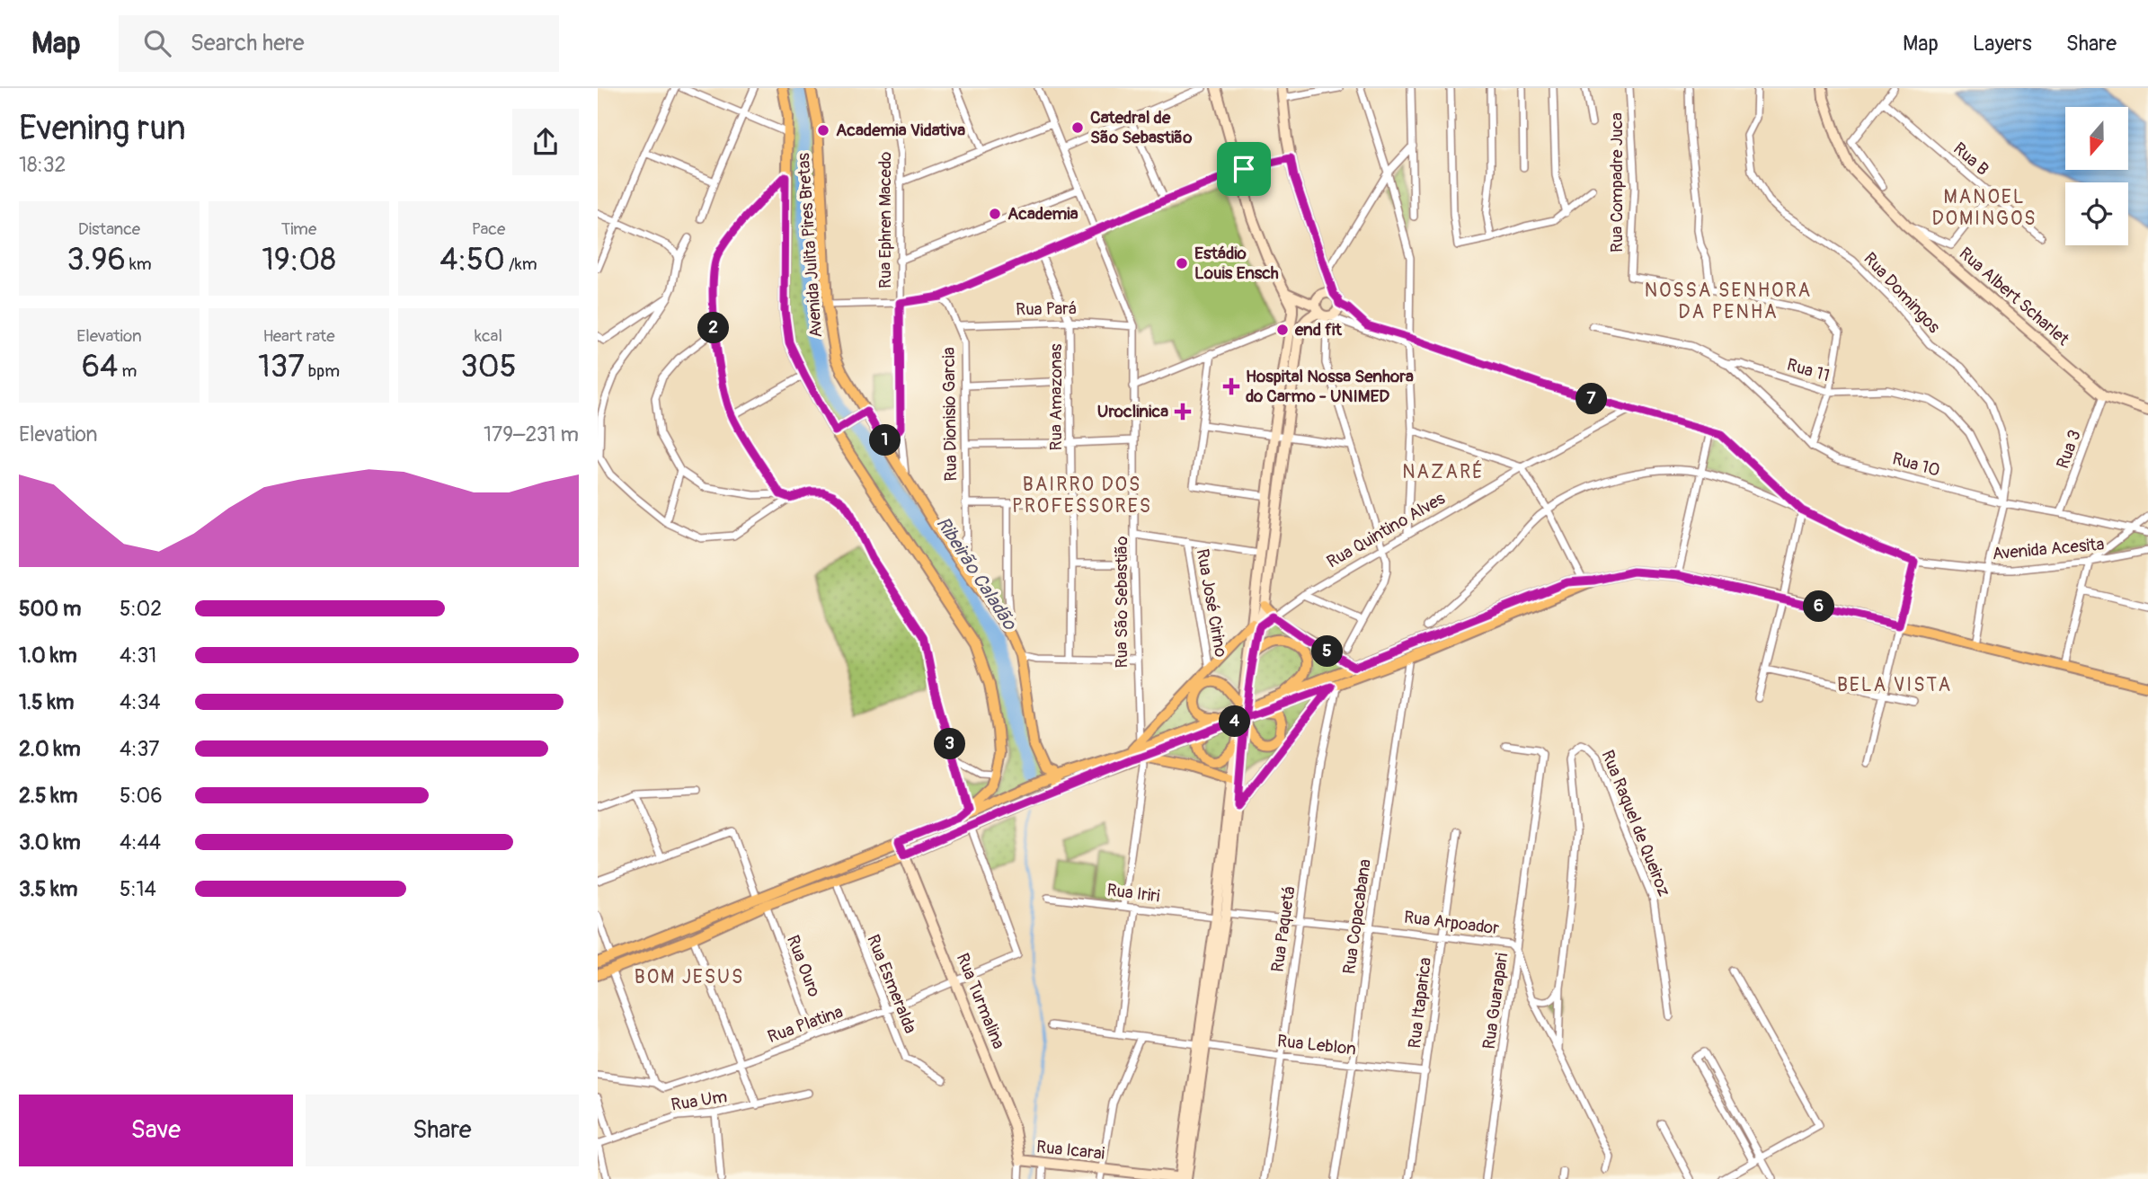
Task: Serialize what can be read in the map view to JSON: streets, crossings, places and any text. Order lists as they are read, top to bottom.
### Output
{
  "streets": {
    "main road": [
      "Avenida Julita Pires Bretas",
      "Rua Albert Scharlet",
      "Rua Turmalina",
      "Rua Icarai"
    ],
    "street": [
      "Rua B",
      "Rua Compadre Juca",
      "Rua Ephren Macedo",
      "Rua Domingos",
      "Rua Pará",
      "Rua 11",
      "Rua Amazonas",
      "Rua Dionisio Garcia",
      "Rua 3",
      "Rua 10",
      "Rua Quintino Alves",
      "Avenida Acesita",
      "Rua São Sebastião",
      "Rua José Cirino",
      "Rua Raquel de Queiroz",
      "Rua Iriri",
      "Rua Copacabana",
      "Rua Arpoador",
      "Rua Paquetá",
      "Rua Ouro",
      "Rua Esmeralda",
      "Rua Guarapari",
      "Rua Itaparica",
      "Rua Platina",
      "Rua Leblon",
      "Rua Um"
    ]
  },
  "crossings": [
    ["Rua Ephren Macedo", "Avenida Julita Pires Bretas"],
    ["Avenida Julita Pires Bretas", "Rua Dionisio Garcia"],
    ["Rua Domingos", "Rua 11"],
    ["Rua Domingos", "Rua 10"],
    ["Rua Domingos", "Avenida Acesita"],
    ["Rua Albert Scharlet", "Rua 3"],
    ["Rua Pará", "Rua Amazonas"],
    ["Rua Pará", "Rua Dionisio Garcia"],
    ["Rua Pará", "Rua São Sebastião"],
    ["Rua 11", "Rua 10"],
    ["Rua 3", "Rua 10"],
    ["Rua Quintino Alves", "Avenida Acesita"],
    ["Rua São Sebastião", "Rua Iriri"],
    ["Rua Raquel de Queiroz", "Rua Arpoador"],
    ["Rua Iriri", "Rua Arpoador"],
    ["Rua Copacabana", "Rua Arpoador"],
    ["Rua Copacabana", "Rua Leblon"],
    ["Rua Arpoador", "Rua Paquetá"],
    ["Rua Arpoador", "Rua Guarapari"],
    ["Rua Arpoador", "Rua Itaparica"],
    ["Rua Paquetá", "Rua Leblon"],
    ["Rua Ouro", "Rua Platina"],
    ["Rua Esmeralda", "Rua Platina"],
    ["Rua Turmalina", "Rua Platina"],
    ["Rua Turmalina", "Rua Icarai"],
    ["Rua Itaparica", "Rua Leblon"]
  ],
  "districts": [
    "MANOEL DOMINGOS",
    "NOSSA SENHORA DA PENHA",
    "NAZARÉ",
    "BAIRRO DOS PROFESSORES",
    "BELA VISTA",
    "BOM JESUS"
  ],
  "water": ["Ribeirão Caladão"],
  "places": {
    "other": [
      "Catedral de São Sebastião",
      "Academia Vidativa",
      "Academia",
      "Estádio Louis Ensch",
      "end fit"
    ],
    "health": ["Hospital Nossa Senhora do Carmo - UNIMED", "Uroclinica"]
  },
  "north": "bottom",
  "page": {
    "header": "Map",
    "search": "Search here",
    "nav": ["Map", "Layers", "Share"],
    "heading": ["Evening run", "18:32"],
    "stats": [
      ["Distance", "3.96 km"],
      ["Time", "19:08"],
      ["Pace", "4:50 /km"],
      ["Elevation", "64 m"],
      ["Heart rate", "137 bpm"],
      ["kcal", "305"]
    ],
    "pins": [
      "2",
      "7",
      "1",
      "6",
      "5",
      "4",
      "3"
    ],
    "chart": ["Elevation", "179–231 m"],
    "list": [
      {
        "name": "500 m",
        "note": "5:02"
      },
      {
        "name": "1.0 km",
        "note": "4:31"
      },
      {
        "name": "1.5 km",
        "note": "4:34"
      },
      {
        "name": "2.0 km",
        "note": "4:37"
      },
      {
        "name": "2.5 km",
        "note": "5:06"
      },
      {
        "name": "3.0 km",
        "note": "4:44"
      },
      {
        "name": "3.5 km",
        "note": "5:14"
      }
    ],
    "buttons": ["Save", "Share"]
  }
}
